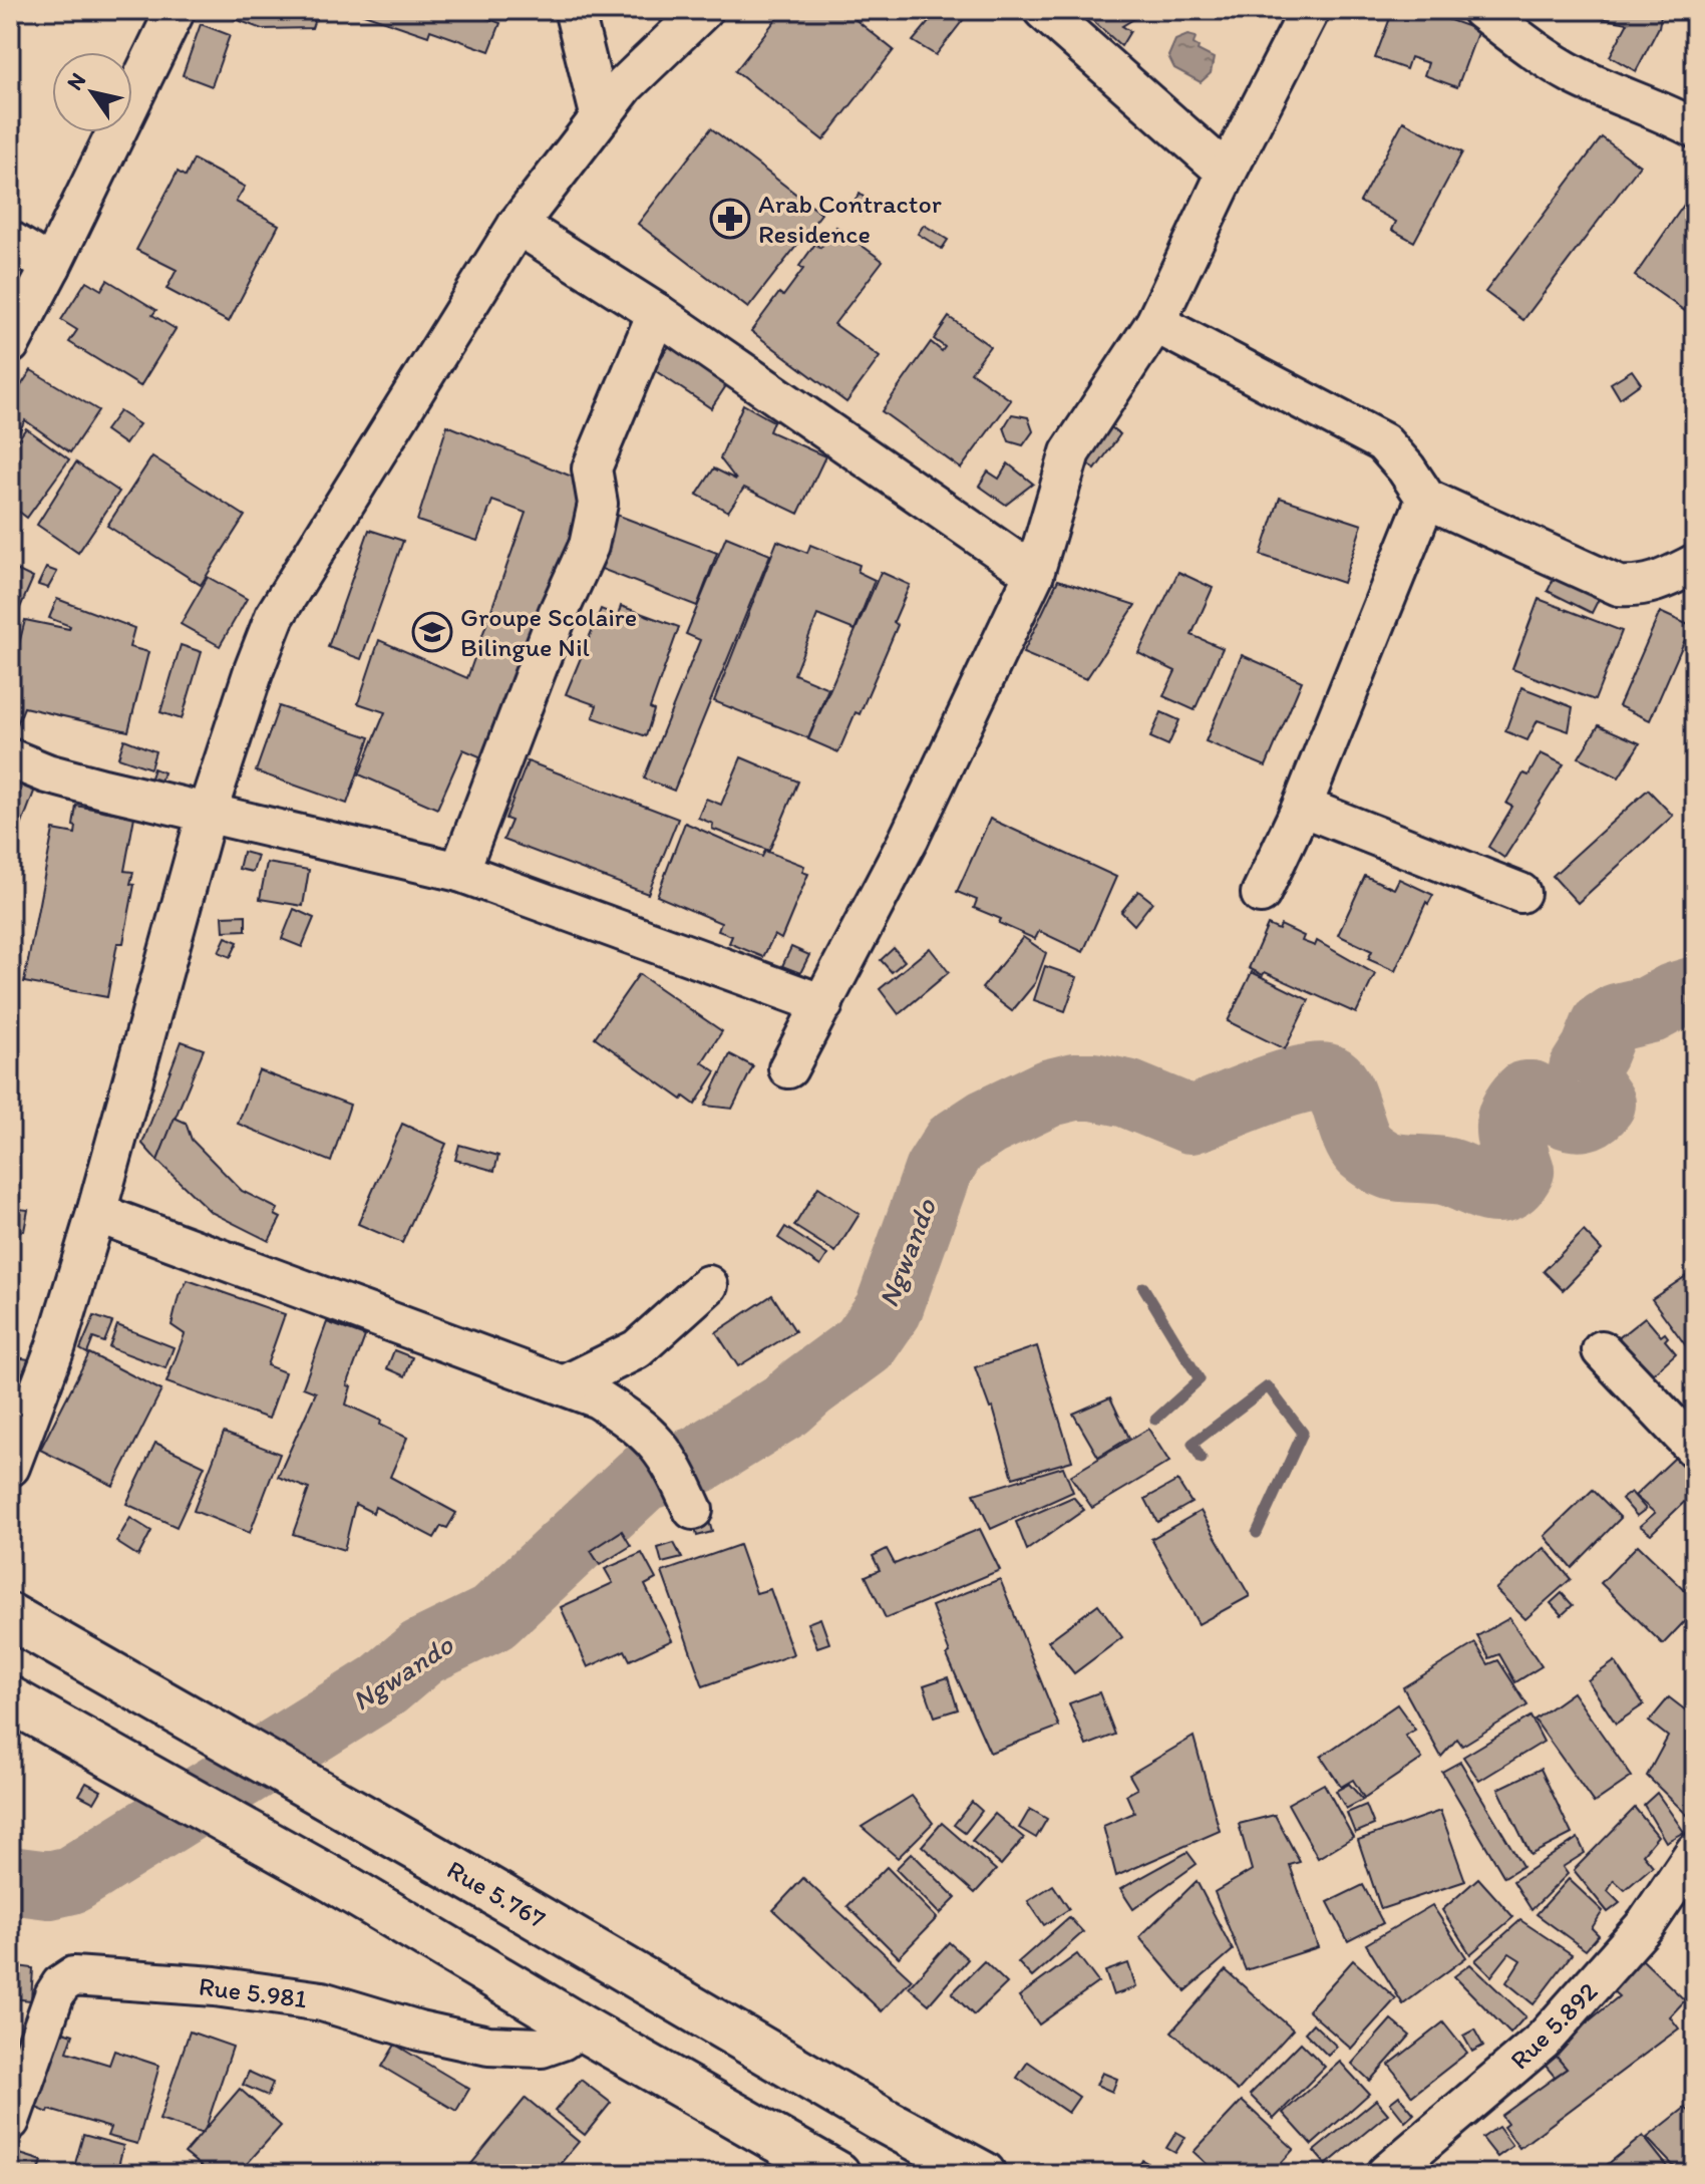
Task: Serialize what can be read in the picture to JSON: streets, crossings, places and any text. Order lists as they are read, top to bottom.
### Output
{
  "streets": {
    "highway": ["Rue 5.767"],
    "street": ["Rue 5.981", "Rue 5.892"]
  },
  "water": ["Ngwando"],
  "places": {
    "pharmacy": ["Arab Contractor Residence"],
    "school or university": ["Groupe Scolaire Bilingue Nil"]
  },
  "north": "top left"
}
